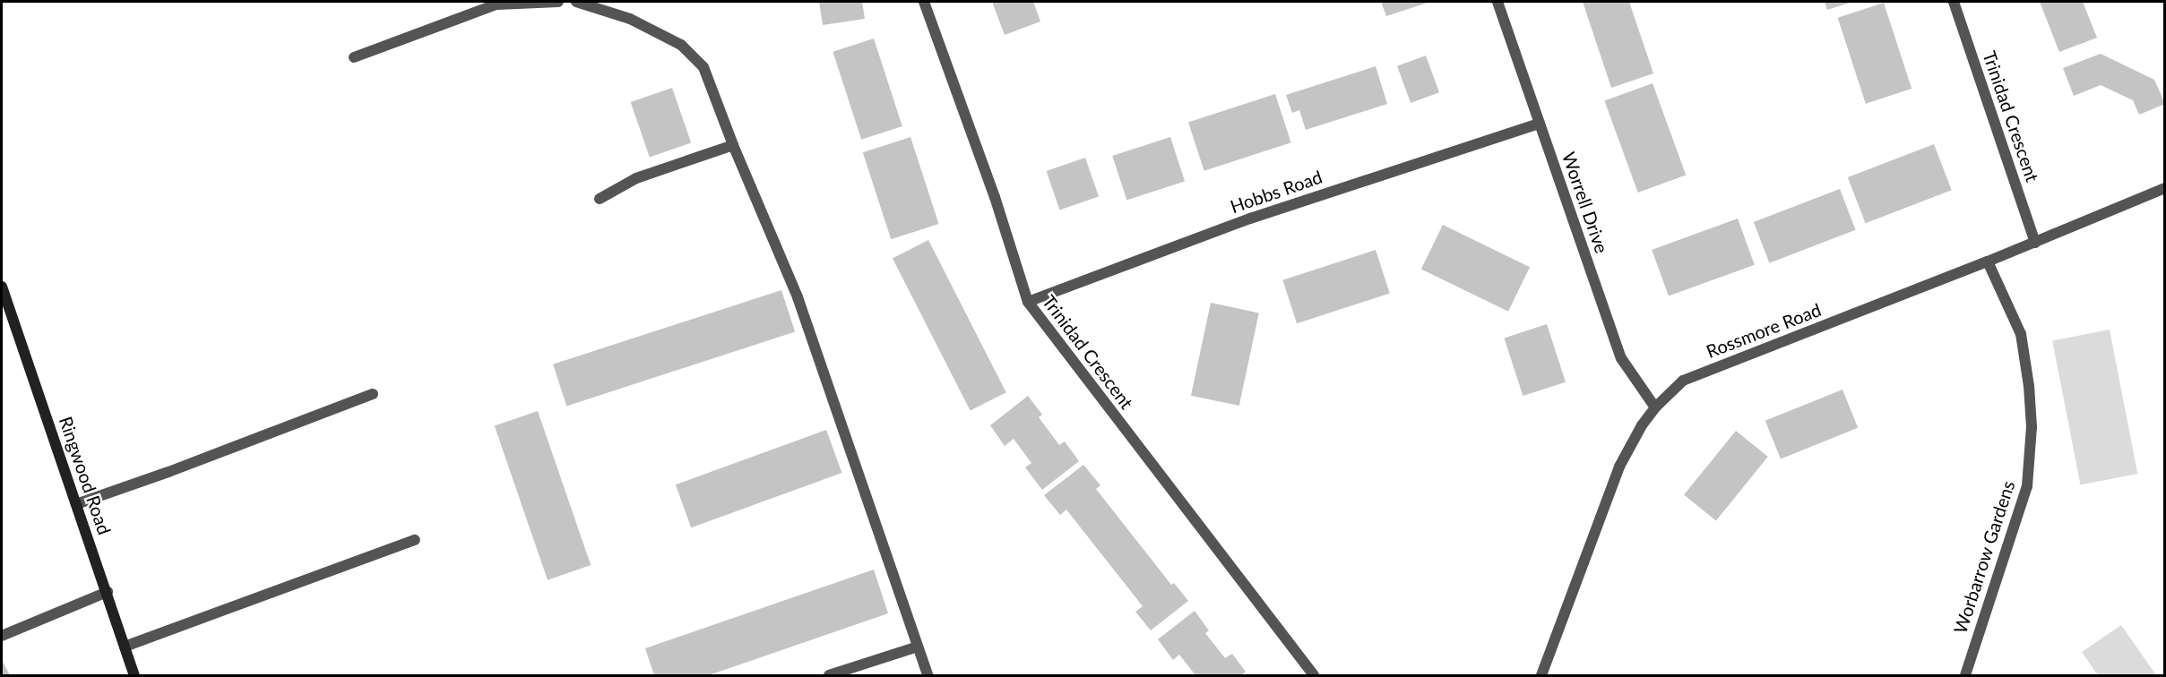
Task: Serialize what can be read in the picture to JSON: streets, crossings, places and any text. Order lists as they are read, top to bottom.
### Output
{
  "streets": {
    "main road": ["Ringwood Road"],
    "street": [
      "Trinidad Crescent",
      "Hobbs Road",
      "Worrell Drive",
      "Rossmore Road",
      "Worbarrow Gardens"
    ]
  },
  "crossings": [
    ["Trinidad Crescent", "Hobbs Road"],
    ["Trinidad Crescent", "Rossmore Road"],
    ["Hobbs Road", "Worrell Drive"],
    ["Worrell Drive", "Rossmore Road"],
    ["Rossmore Road", "Worbarrow Gardens"]
  ]
}
